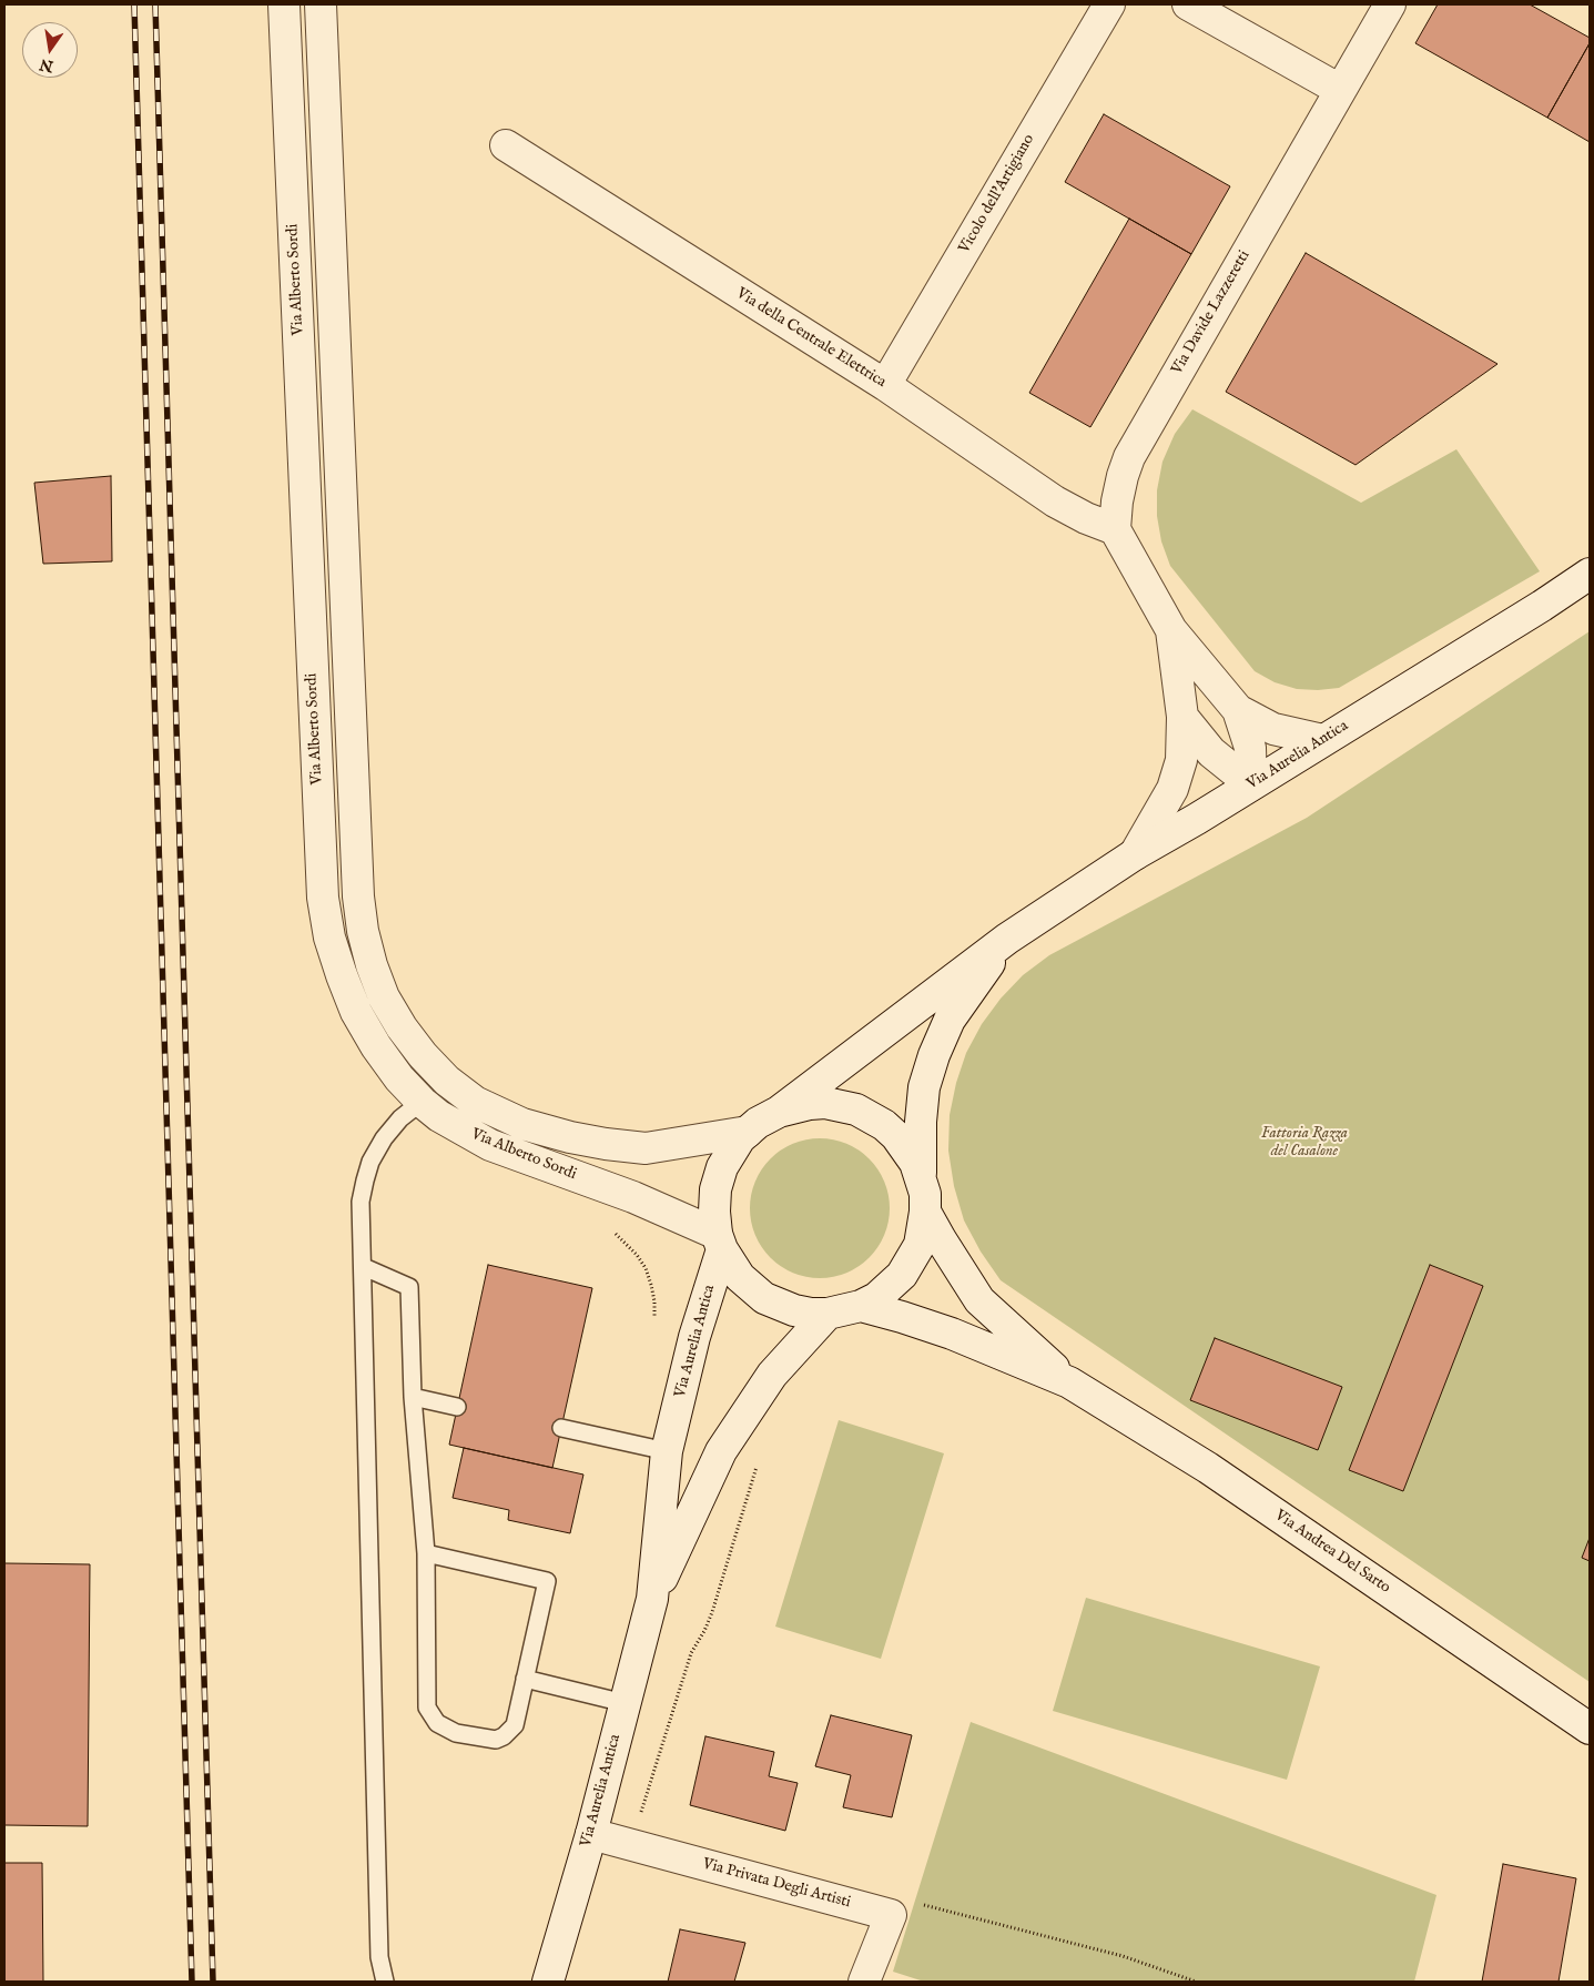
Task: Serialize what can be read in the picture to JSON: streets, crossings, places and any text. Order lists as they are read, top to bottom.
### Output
{
  "streets": {
    "street": [
      "Vicolo dell'Artigiano",
      "Via Alberto Sordi",
      "Via Davide Lazzeretti",
      "Via della Centrale Elettrica",
      "Via Aurelia Antica",
      "Via Andrea Del Sarto",
      "Via Privata Degli Artisti"
    ]
  },
  "crossings": [
    ["Vicolo dell'Artigiano", "Via della Centrale Elettrica"],
    ["Via Alberto Sordi", "Via Aurelia Antica"],
    ["Via Davide Lazzeretti", "Via della Centrale Elettrica"],
    ["Via Aurelia Antica", "Via Andrea Del Sarto"],
    ["Via Aurelia Antica", "Via Privata Degli Artisti"]
  ],
  "parks": ["Fattoria Razza del Casalone"],
  "north": "bottom"
}
